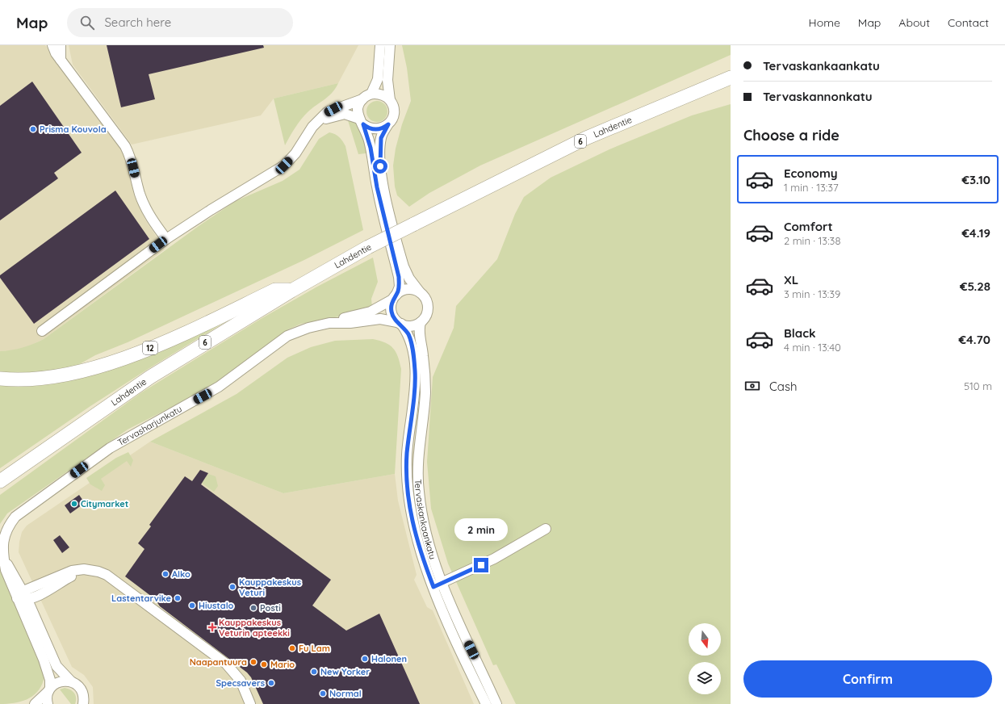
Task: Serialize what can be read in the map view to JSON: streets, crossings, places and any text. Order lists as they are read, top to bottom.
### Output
{
  "streets": {
    "highway": ["Lahdentie", "6", "12"],
    "street": ["Tervasharjunkatu", "Tervaskankaankatu"]
  },
  "crossings": [
    ["Lahdentie", "12"],
    ["Tervasharjunkatu", "Tervaskankaankatu"]
  ],
  "places": {
    "other": [
      "Prisma Kouvola",
      "Citymarket",
      "Alko",
      "Kauppakeskus Veturi",
      "Lastentarvike",
      "Hiustalo",
      "Posti",
      "Fu Lam",
      "Halonen",
      "Naapantuura",
      "Mario",
      "New Yorker",
      "Specsavers",
      "Normal"
    ],
    "health": ["Kauppakeskus Veturin apteekki"]
  },
  "north": "bottom",
  "page": {
    "header": "Map",
    "search": "Search here",
    "nav": [
      "Home",
      "Map",
      "About",
      "Contact"
    ],
    "banner": ["Tervaskankaankatu", "Tervaskannonkatu"],
    "heading": "Choose a ride",
    "list": [
      {
        "name": "Economy",
        "note": "1 min · 13:37",
        "value": "€3.10"
      },
      {
        "name": "Comfort",
        "note": "2 min · 13:38",
        "value": "€4.19"
      },
      {
        "name": "XL",
        "note": "3 min · 13:39",
        "value": "€5.28"
      },
      {
        "name": "Black",
        "note": "4 min · 13:40",
        "value": "€4.70"
      }
    ],
    "pay": ["Cash", "510 m"],
    "bubble": "2 min",
    "buttons": "Confirm"
  }
}
